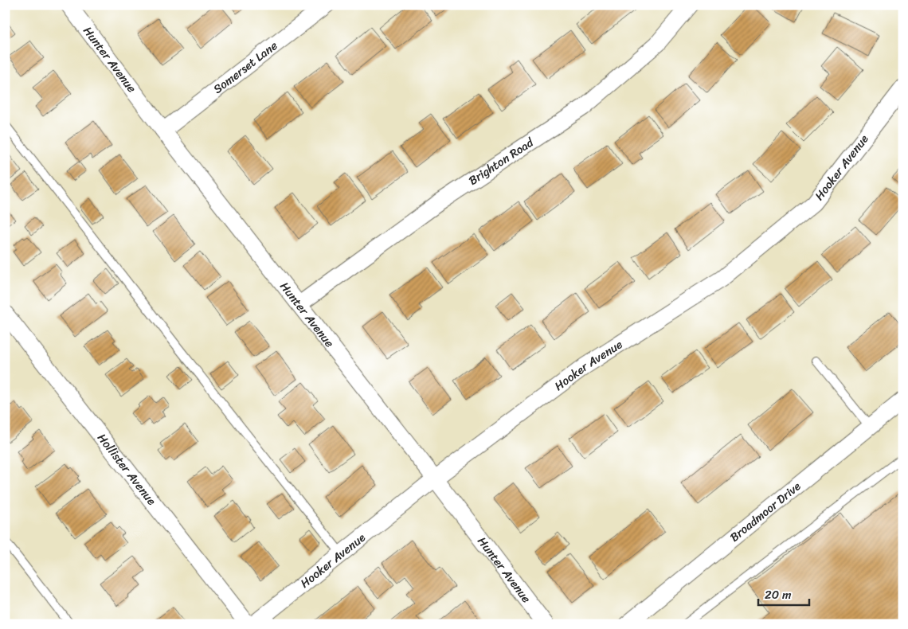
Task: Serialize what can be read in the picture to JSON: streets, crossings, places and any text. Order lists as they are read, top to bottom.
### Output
{
  "streets": {
    "street": [
      "Hunter Avenue",
      "Somerset Lane",
      "Brighton Road",
      "Hooker Avenue",
      "Hollister Avenue",
      "Broadmoor Drive"
    ]
  },
  "crossings": [
    ["Hunter Avenue", "Somerset Lane"],
    ["Hunter Avenue", "Brighton Road"],
    ["Hunter Avenue", "Hooker Avenue"]
  ],
  "scale_bar": "20 m"
}
